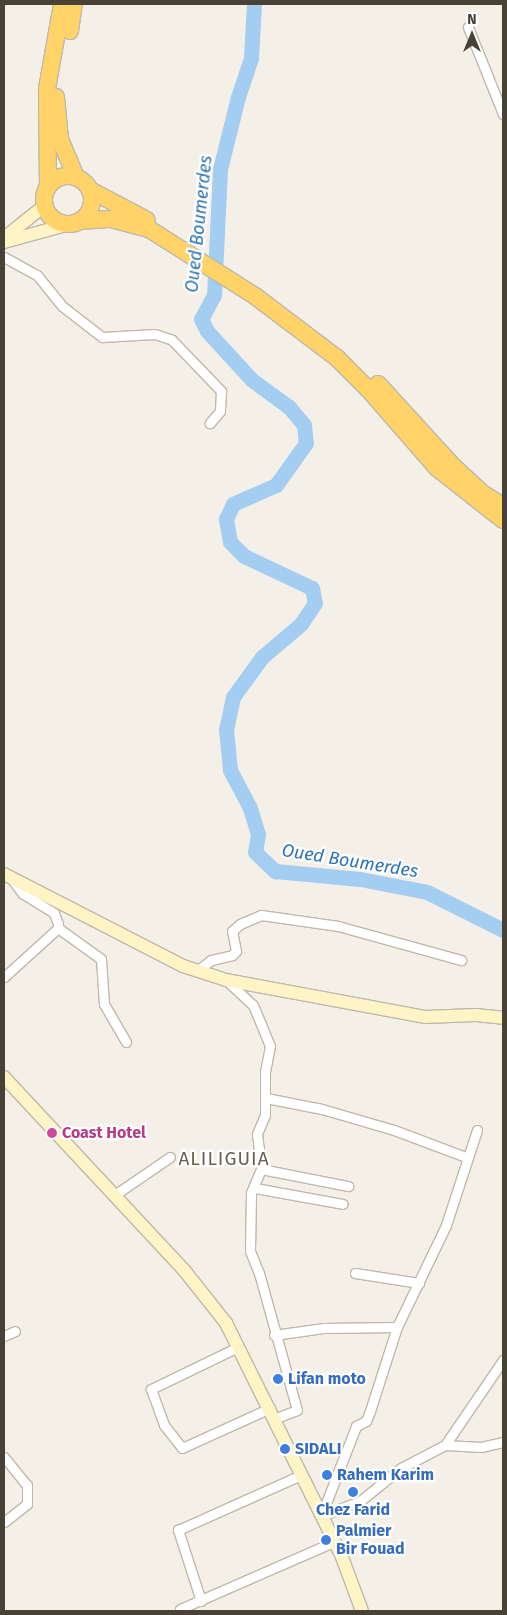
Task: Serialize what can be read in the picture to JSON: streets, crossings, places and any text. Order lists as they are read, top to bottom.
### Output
{
  "districts": ["ALILIGUIA"],
  "water": ["Oued Boumerdes"],
  "places": [
    "Coast Hotel",
    "Lifan moto",
    "SIDALI",
    "Rahem Karim",
    "Chez Farid",
    "Palmier Bir Fouad"
  ],
  "north": "top"
}
